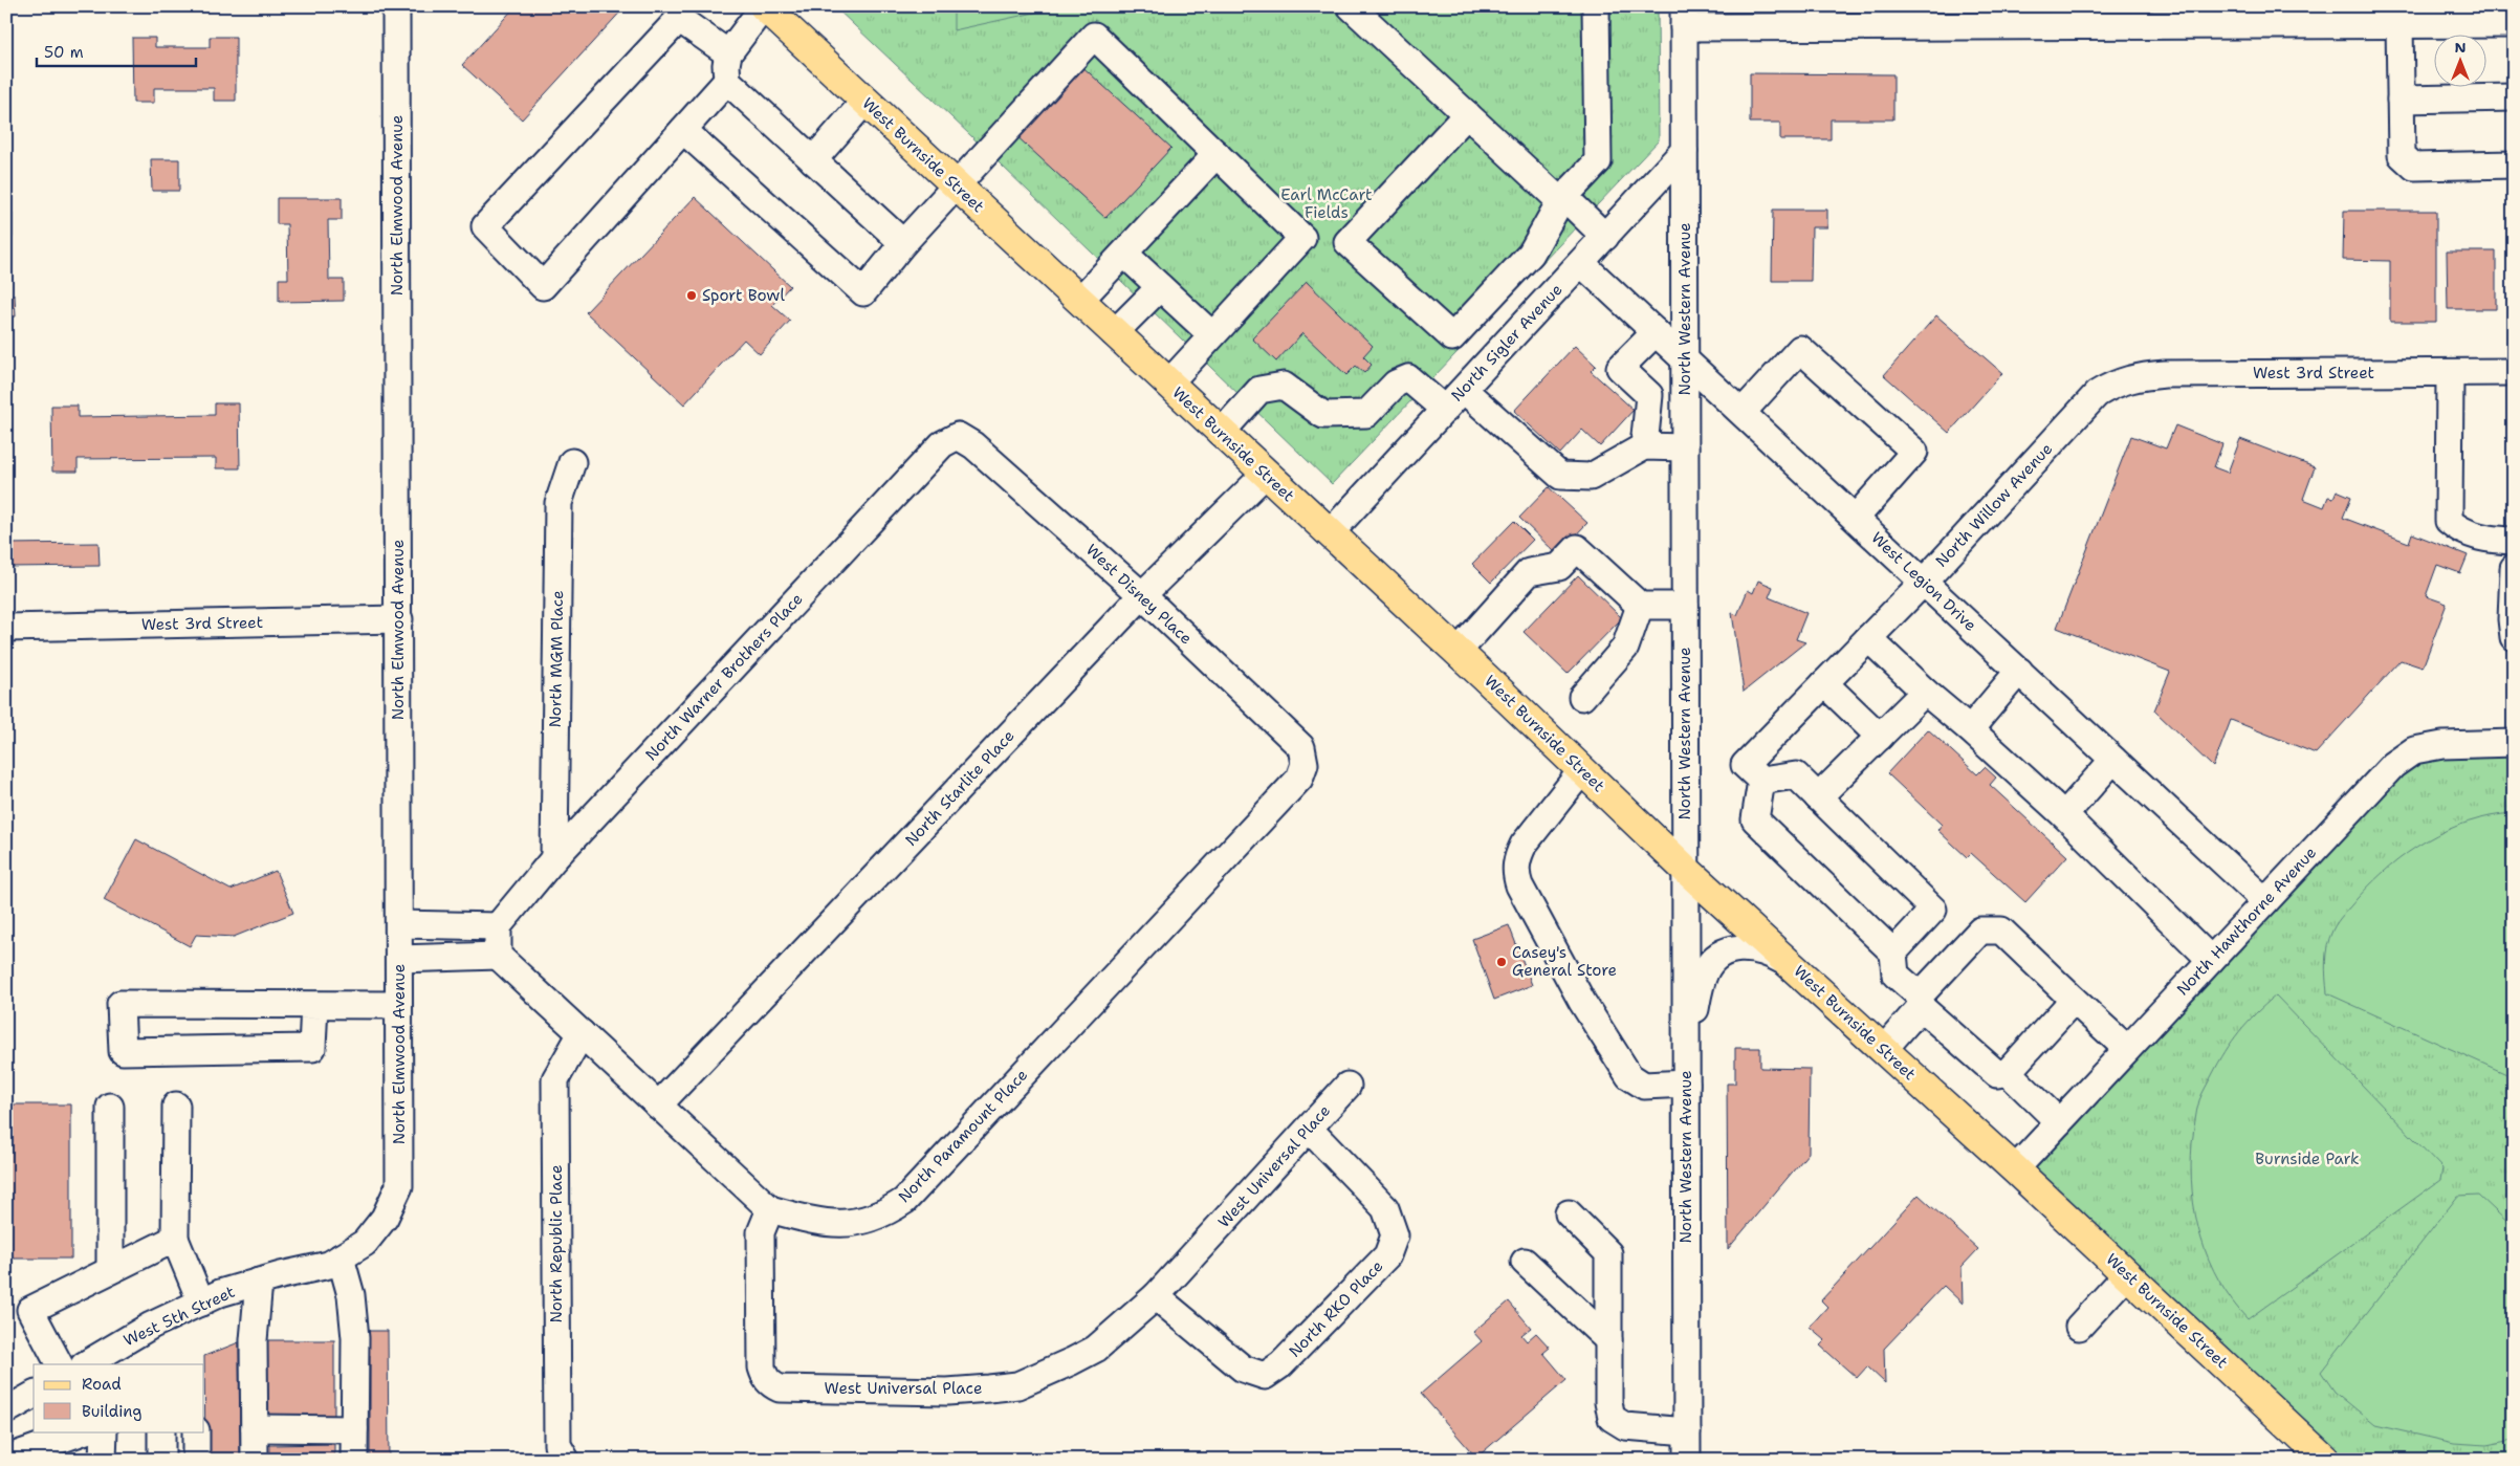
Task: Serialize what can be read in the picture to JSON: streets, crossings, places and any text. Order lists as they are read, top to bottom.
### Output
{
  "streets": {
    "main road": ["West Burnside Street"],
    "street": [
      "North Elmwood Avenue",
      "North Western Avenue",
      "North Sigler Avenue",
      "West 3rd Street",
      "North Willow Avenue",
      "West Legion Drive",
      "West Disney Place",
      "North MGM Place",
      "North Warner Brothers Place",
      "North Starlite Place",
      "North Hawthorne Avenue",
      "North Paramount Place",
      "West Universal Place",
      "North Republic Place",
      "North RKO Place",
      "West 5th Street"
    ]
  },
  "crossings": [
    ["West Burnside Street", "North Western Avenue"],
    ["West Burnside Street", "North Sigler Avenue"],
    ["West Burnside Street", "North Starlite Place"],
    ["West Burnside Street", "North Hawthorne Avenue"],
    ["North Elmwood Avenue", "West 3rd Street"],
    ["North Elmwood Avenue", "West 5th Street"],
    ["North Western Avenue", "North Sigler Avenue"],
    ["North Western Avenue", "West Legion Drive"],
    ["North Sigler Avenue", "West Legion Drive"],
    ["West 3rd Street", "North Willow Avenue"],
    ["North Willow Avenue", "West Legion Drive"],
    ["West Legion Drive", "North Hawthorne Avenue"],
    ["West Disney Place", "North Warner Brothers Place"],
    ["West Disney Place", "North Starlite Place"],
    ["West Disney Place", "North Paramount Place"],
    ["North MGM Place", "North Warner Brothers Place"],
    ["North Starlite Place", "North Paramount Place"],
    ["North Paramount Place", "West Universal Place"],
    ["North Paramount Place", "North Republic Place"],
    ["West Universal Place", "North RKO Place"]
  ],
  "parks": ["Earl McCart Fields", "Burnside Park"],
  "places": ["Sport Bowl", "Casey's General Store"],
  "legend": ["Road", "Building"],
  "scale_bar": "50 m",
  "north": "top"
}
